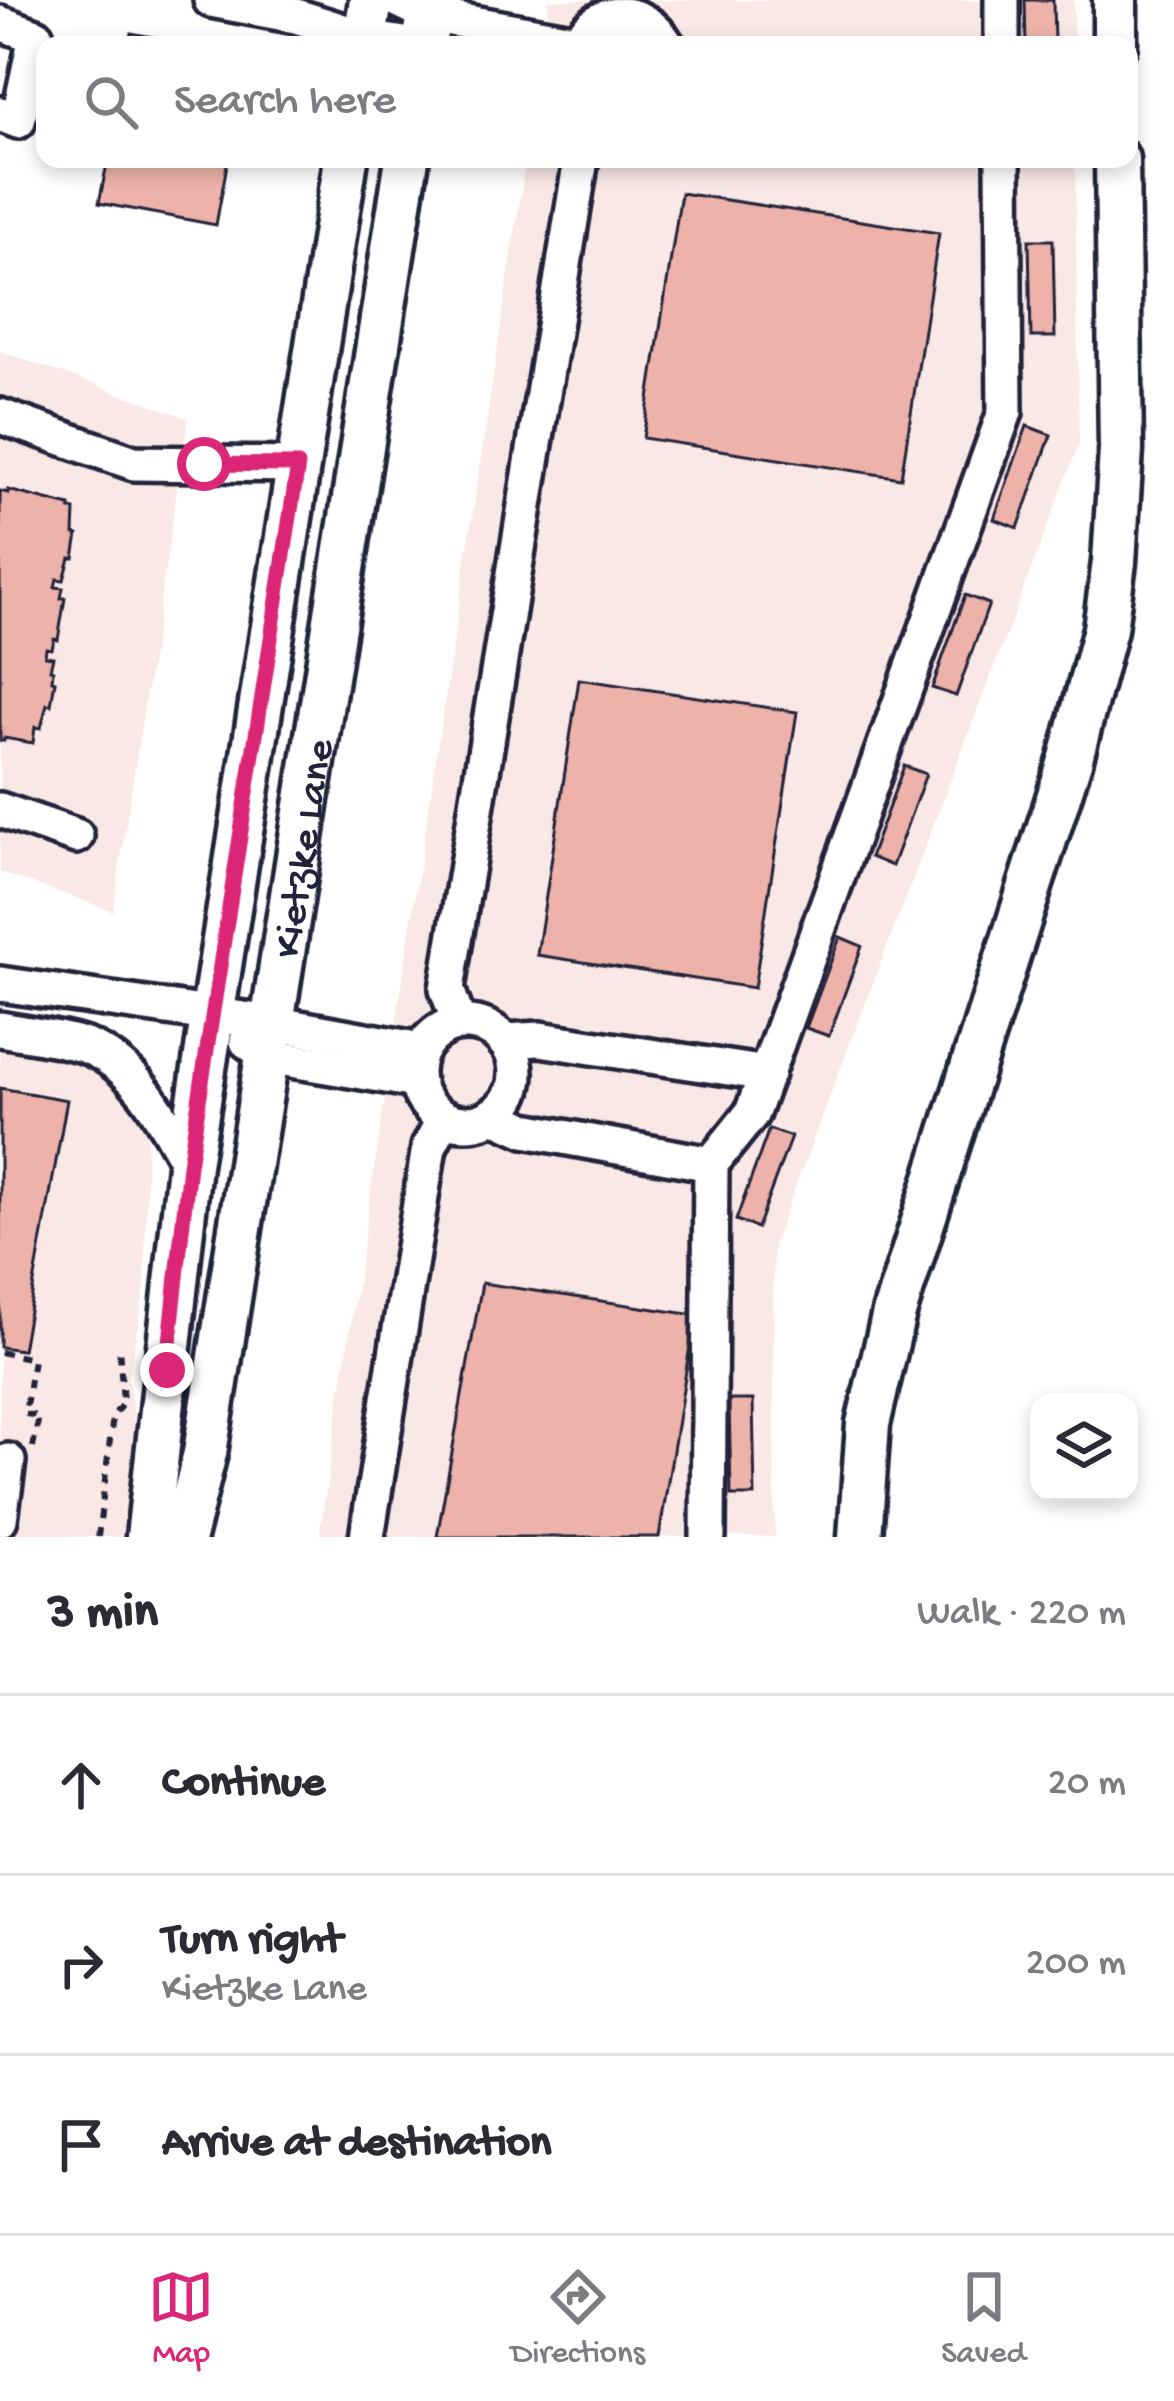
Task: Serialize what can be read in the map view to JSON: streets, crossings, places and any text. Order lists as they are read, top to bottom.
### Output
{
  "streets": {
    "main road": ["Kietzke Lane"]
  },
  "page": {
    "search": "Search here",
    "heading": ["3 min", "Walk · 220 m"],
    "list": [
      ["Continue", "20 m"],
      ["Turn right", "Kietzke Lane", "200 m"],
      "Arrive at destination"
    ],
    "nav": ["Map", "Directions", "Saved"]
  }
}
